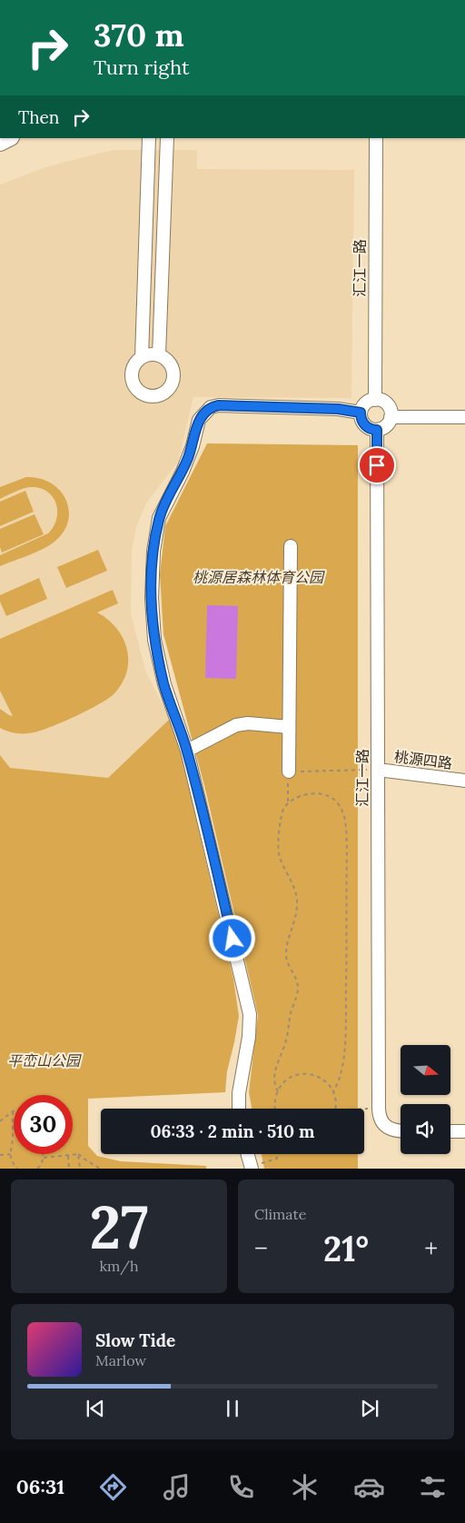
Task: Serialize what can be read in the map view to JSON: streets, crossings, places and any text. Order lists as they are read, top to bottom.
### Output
{
  "streets": {
    "street": ["汇江一路", "桃源四路"]
  },
  "crossings": [
    ["汇江一路", "桃源四路"]
  ],
  "parks": ["桃源居森林体育公园", "平峦山公园"],
  "north": "right",
  "page": {
    "turn": ["370 m", "Turn right"],
    "then": "Then",
    "limit": "30",
    "trip": "06:33 · 2 min · 510 m",
    "tile": [
      ["27", "km/h"],
      "Climate"
    ],
    "heat": ["−", "21°", "+"],
    "song": ["Slow Tide", "Marlow"],
    "tabs": "06:31"
  }
}
